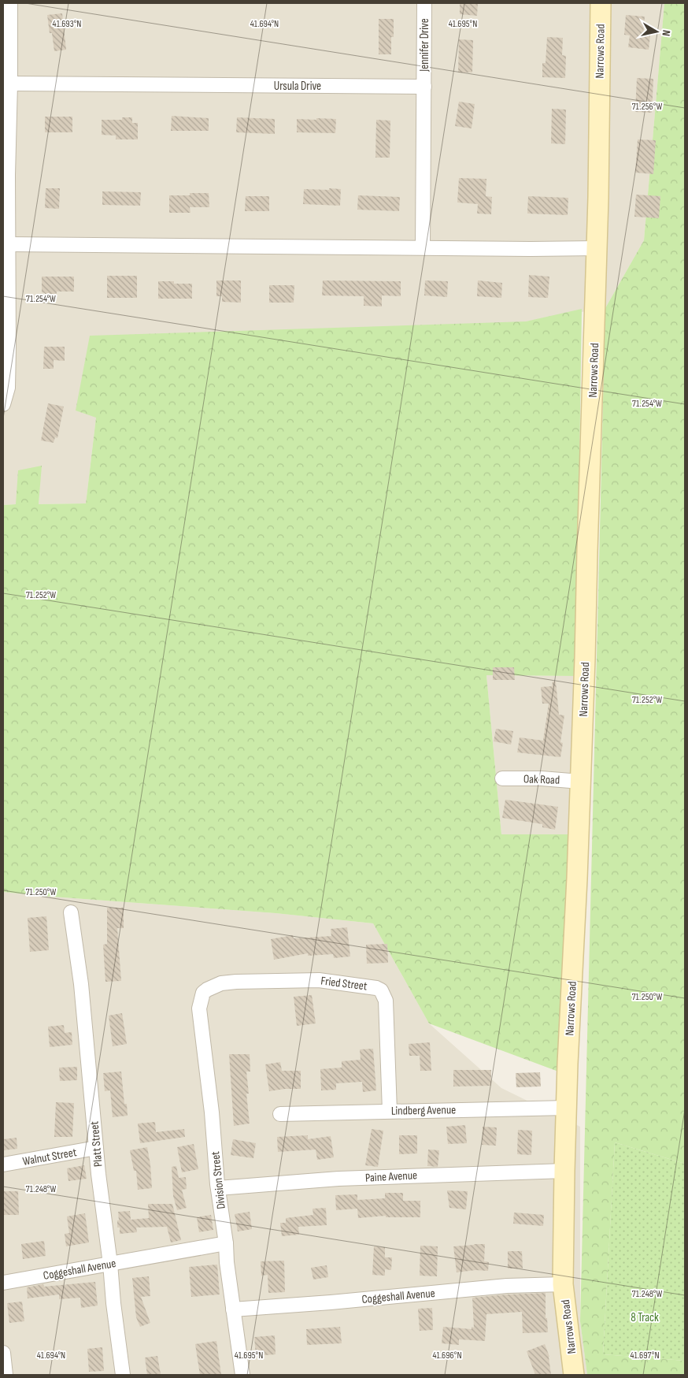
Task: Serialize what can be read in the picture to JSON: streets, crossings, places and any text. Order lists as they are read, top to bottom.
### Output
{
  "streets": {
    "street": [
      "Jennifer Drive",
      "Narrows Road",
      "Ursula Drive",
      "Oak Road",
      "Fried Street",
      "Lindberg Avenue",
      "Platt Street",
      "Walnut Street",
      "Paine Avenue",
      "Division Street",
      "Coggeshall Avenue"
    ]
  },
  "crossings": [
    ["Jennifer Drive", "Ursula Drive"],
    ["Narrows Road", "Oak Road"],
    ["Narrows Road", "Lindberg Avenue"],
    ["Narrows Road", "Paine Avenue"],
    ["Narrows Road", "Coggeshall Avenue"],
    ["Fried Street", "Lindberg Avenue"],
    ["Fried Street", "Division Street"],
    ["Platt Street", "Walnut Street"],
    ["Platt Street", "Coggeshall Avenue"],
    ["Paine Avenue", "Division Street"],
    ["Division Street", "Coggeshall Avenue"]
  ],
  "parks": ["8 Track"],
  "north": "right",
  "coordinates": [
    "41.693°N",
    "41.694°N",
    "41.695°N",
    "71.256°W",
    "71.254°W",
    "71.252°W",
    "71.250°W",
    "71.248°W",
    "41.696°N",
    "41.697°N"
  ]
}
